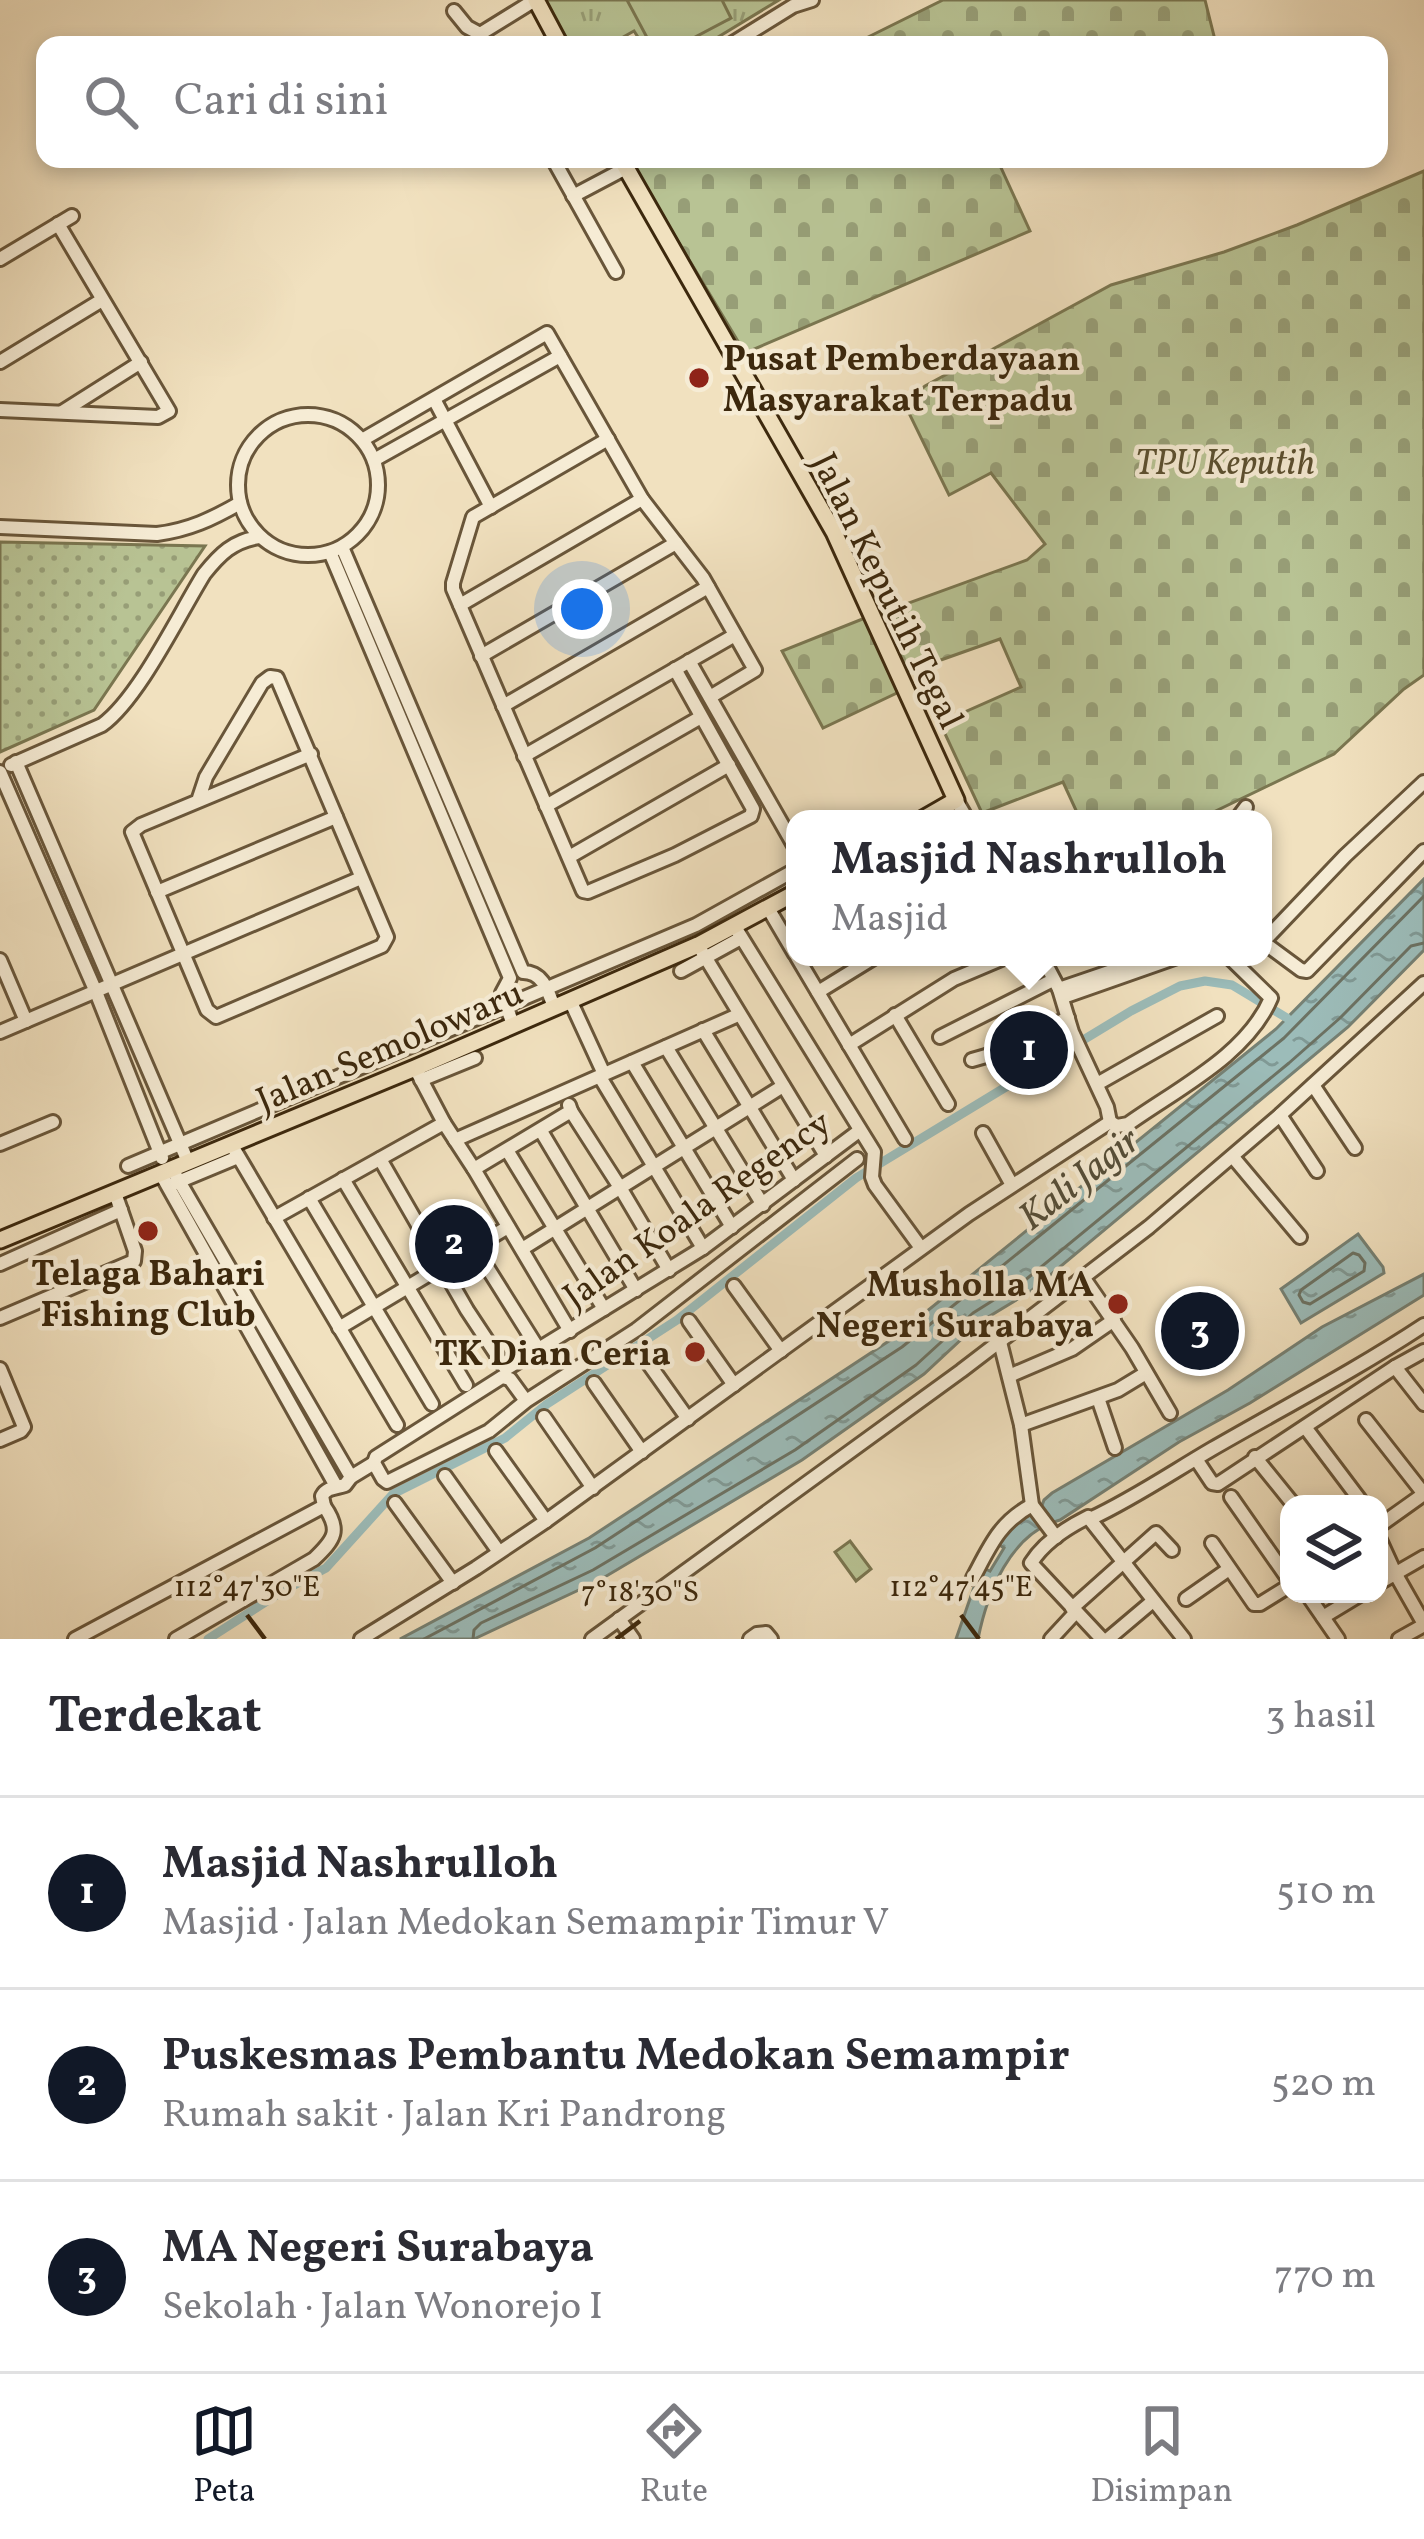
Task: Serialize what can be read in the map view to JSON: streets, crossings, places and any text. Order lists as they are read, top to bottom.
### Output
{
  "streets": {
    "main road": ["Jalan Keputih Tegal", "Jalan Semolowaru"],
    "street": ["Jalan Koala Regency"]
  },
  "water": ["Kali Jagir"],
  "parks": ["TPU Keputih"],
  "places": [
    "Pusat Pemberdayaan Masyarakat Terpadu",
    "Telaga Bahari Fishing Club",
    "Musholla MA Negeri Surabaya",
    "TK Dian Ceria"
  ],
  "page": {
    "search": "Cari di sini",
    "popup": ["Masjid Nashrulloh", "Masjid"],
    "pins": ["1", "2", "3"],
    "heading": ["Terdekat", "3 hasil"],
    "list": [
      {
        "mark": "1",
        "name": "Masjid Nashrulloh",
        "note": "Masjid · Jalan Medokan Semampir Timur V",
        "value": "510 m"
      },
      {
        "mark": "2",
        "name": "Puskesmas Pembantu Medokan Semampir",
        "note": "Rumah sakit · Jalan Kri Pandrong",
        "value": "520 m"
      },
      {
        "mark": "3",
        "name": "MA Negeri Surabaya",
        "note": "Sekolah · Jalan Wonorejo I",
        "value": "770 m"
      }
    ],
    "nav": ["Peta", "Rute", "Disimpan"]
  },
  "coordinates": ["112°47'30\"E", "112°47'45\"E", "7°18'30\"S"]
}
